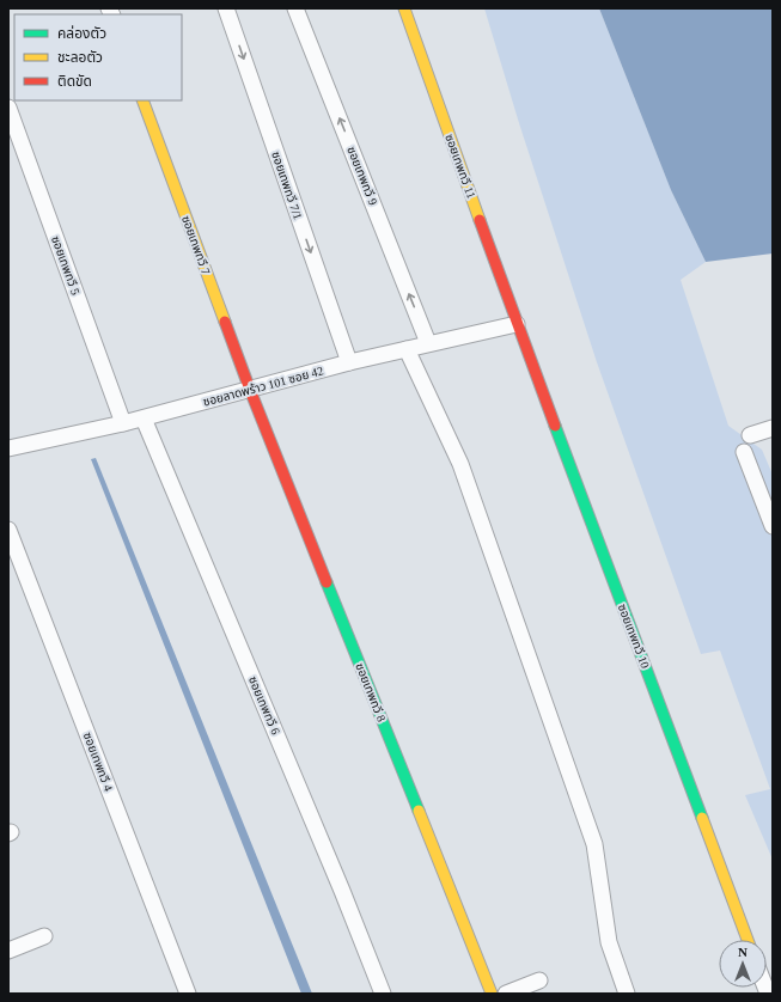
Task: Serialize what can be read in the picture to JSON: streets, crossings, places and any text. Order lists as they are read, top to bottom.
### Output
{
  "streets": {
    "street": [
      "ซอยเทพทวี 11",
      "ซอยเทพทวี 9",
      "ซอยเทพทวี 7/1",
      "ซอยเทพทวี 7",
      "ซอยเทพทวี 5",
      "ซอยลาดพร้าว 101 ซอย 42",
      "ซอยเทพทวี 10",
      "ซอยเทพทวี 8",
      "ซอยเทพทวี 6",
      "ซอยเทพทวี 4"
    ]
  },
  "crossings": [
    ["ซอยเทพทวี 11", "ซอยลาดพร้าว 101 ซอย 42"],
    ["ซอยเทพทวี 11", "ซอยเทพทวี 10"],
    ["ซอยเทพทวี 9", "ซอยลาดพร้าว 101 ซอย 42"],
    ["ซอยเทพทวี 7/1", "ซอยลาดพร้าว 101 ซอย 42"],
    ["ซอยเทพทวี 7", "ซอยลาดพร้าว 101 ซอย 42"],
    ["ซอยเทพทวี 7", "ซอยเทพทวี 8"],
    ["ซอยเทพทวี 5", "ซอยลาดพร้าว 101 ซอย 42"],
    ["ซอยลาดพร้าว 101 ซอย 42", "ซอยเทพทวี 10"],
    ["ซอยลาดพร้าว 101 ซอย 42", "ซอยเทพทวี 8"],
    ["ซอยลาดพร้าว 101 ซอย 42", "ซอยเทพทวี 6"]
  ],
  "one_way": ["ซอยเทพทวี 9", "ซอยเทพทวี 7/1"],
  "legend": ["คล่องตัว", "ชะลอตัว", "ติดขัด"],
  "north": "top"
}
